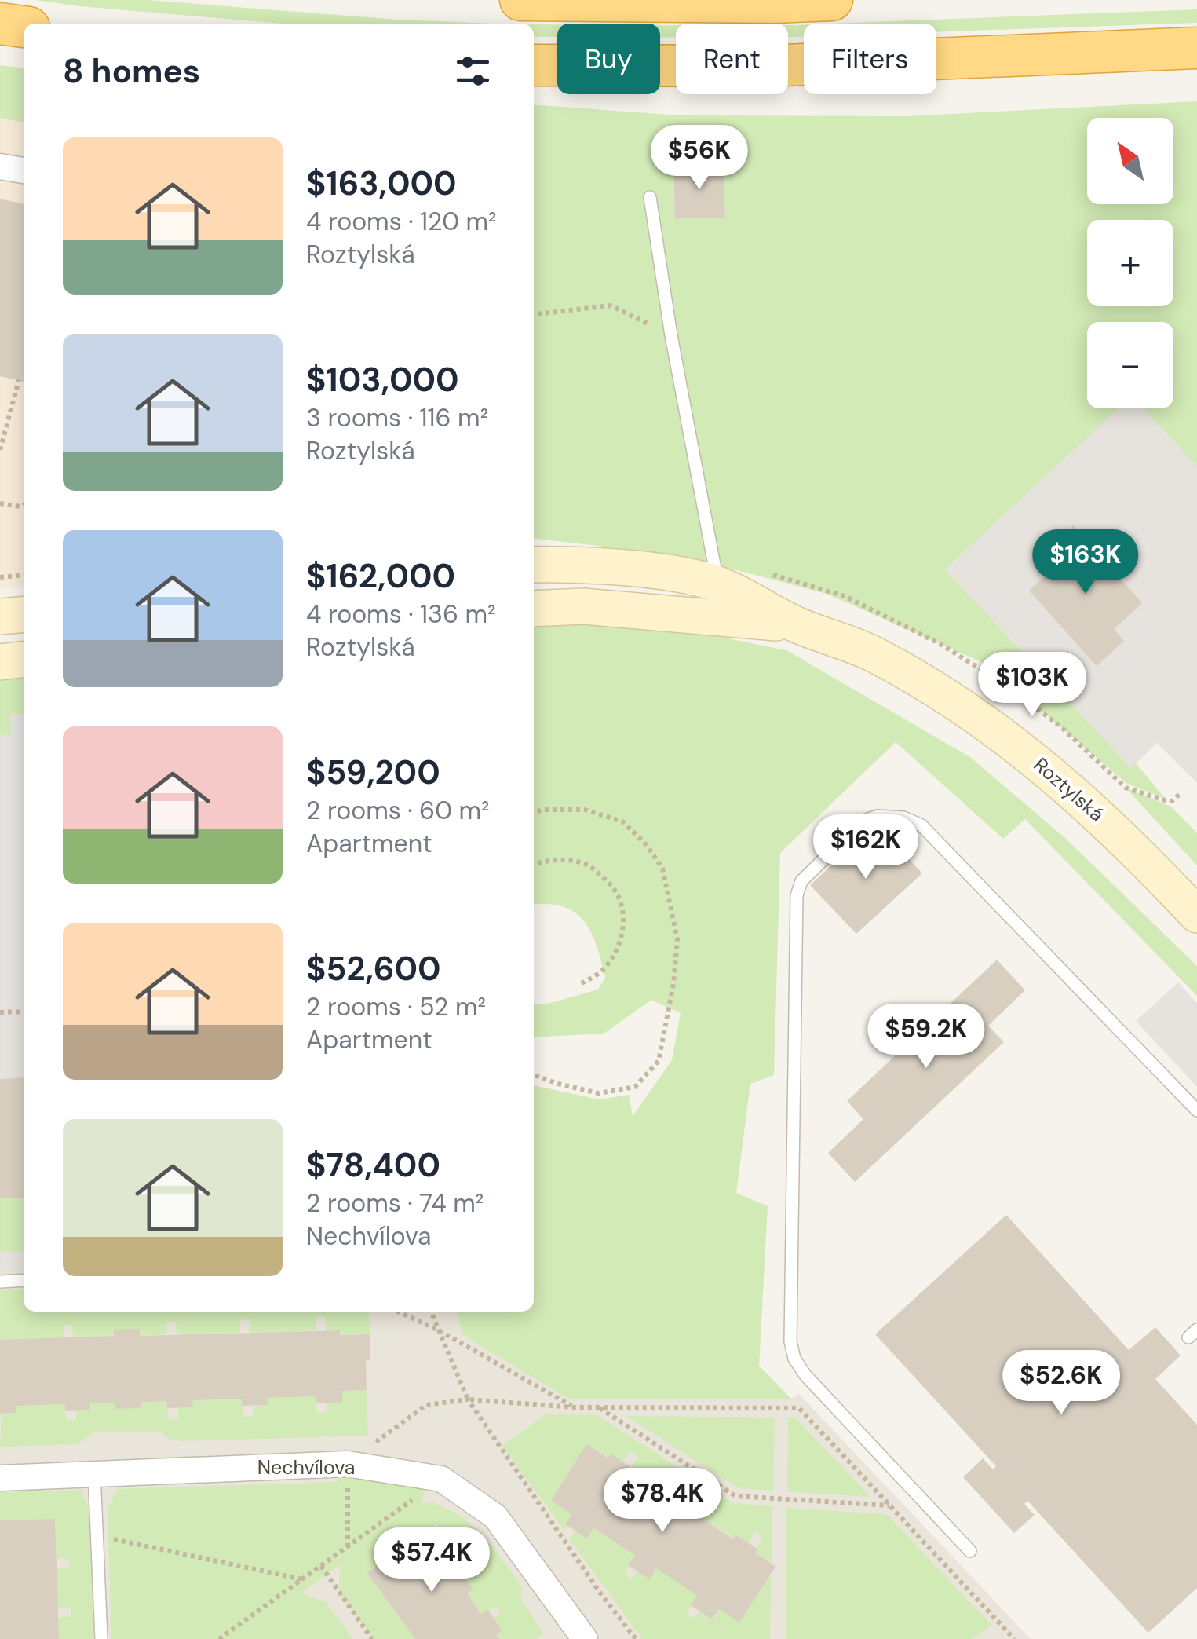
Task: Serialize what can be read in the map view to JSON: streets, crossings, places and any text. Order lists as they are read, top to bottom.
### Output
{
  "streets": {
    "main road": ["Roztylská"],
    "street": ["Nechvílova"]
  },
  "north": "top left",
  "page": {
    "chip": ["Buy", "Rent", "Filters"],
    "heading": "8 homes",
    "map_buttons": ["+", "−"],
    "list": [
      {
        "name": "$163,000",
        "note": "4 rooms · 120 m² · Roztylská"
      },
      {
        "name": "$103,000",
        "note": "3 rooms · 116 m² · Roztylská"
      },
      {
        "name": "$162,000",
        "note": "4 rooms · 136 m² · Roztylská"
      },
      {
        "name": "$59,200",
        "note": "2 rooms · 60 m² · Apartment"
      },
      {
        "name": "$52,600",
        "note": "2 rooms · 52 m² · Apartment"
      },
      {
        "name": "$78,400",
        "note": "2 rooms · 74 m² · Nechvílova"
      }
    ],
    "price": [
      "$56K",
      "$163K",
      "$103K",
      "$162K",
      "$59.2K",
      "$52.6K",
      "$78.4K",
      "$57.4K"
    ]
  }
}
